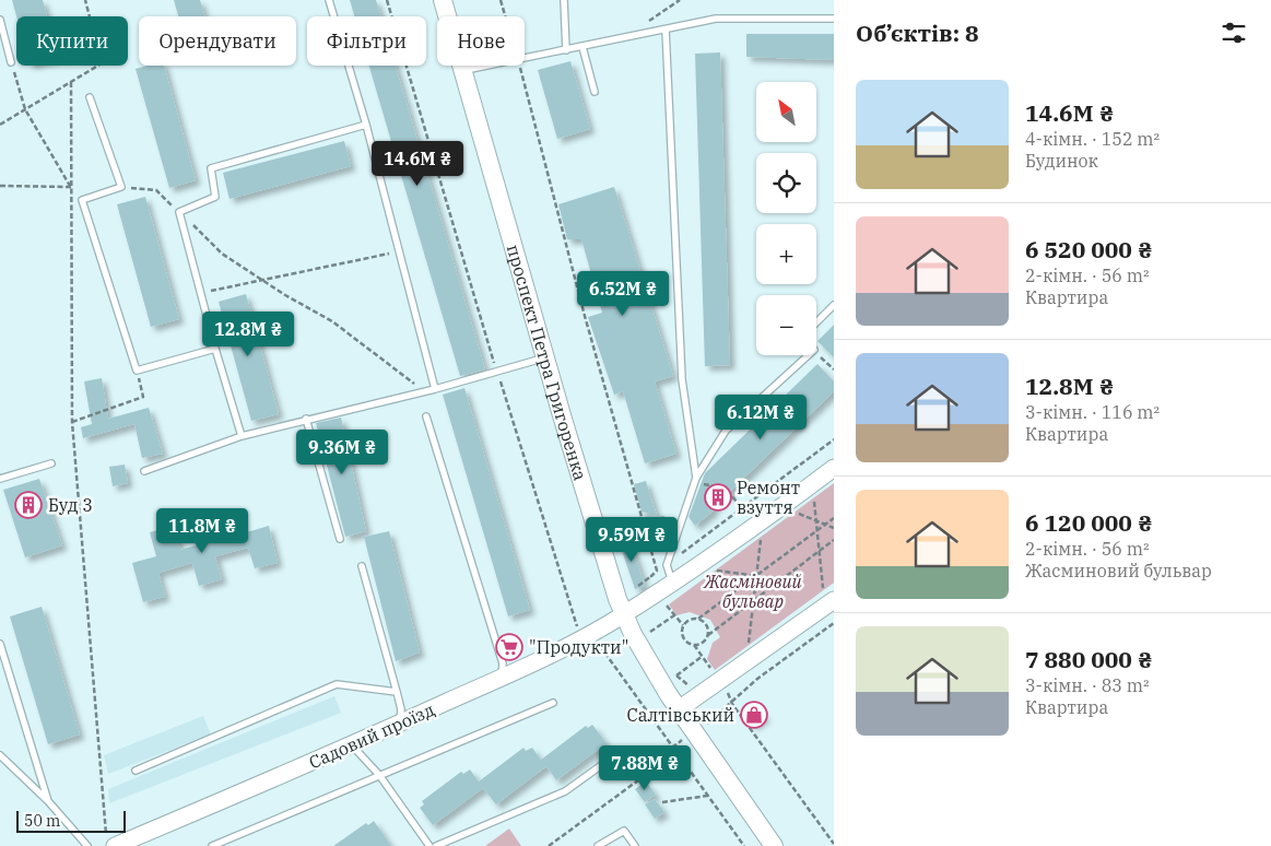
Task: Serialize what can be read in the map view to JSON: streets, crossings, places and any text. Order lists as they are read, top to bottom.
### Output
{
  "streets": {
    "main road": ["проспект Петра Григоренка"],
    "street": ["Садовий проїзд"]
  },
  "crossings": [
    ["проспект Петра Григоренка", "Садовий проїзд"]
  ],
  "parks": ["Жасміновий бульвар"],
  "places": {
    "building": ["Ремонт взуття", "Буд 3"],
    "supermarket": ["\"Продукти\""],
    "shop": ["Салтівський"]
  },
  "scale_bar": "50 m",
  "north": "top left",
  "page": {
    "heading": "Об’єктів: 8",
    "chip": [
      "Купити",
      "Орендувати",
      "Фільтри",
      "Нове"
    ],
    "list": [
      {
        "name": "14.6M ₴",
        "note": "4-кімн. · 152 m² · Будинок"
      },
      {
        "name": "6 520 000 ₴",
        "note": "2-кімн. · 56 m² · Квартира"
      },
      {
        "name": "12.8M ₴",
        "note": "3-кімн. · 116 m² · Квартира"
      },
      {
        "name": "6 120 000 ₴",
        "note": "2-кімн. · 56 m² · Жасминовий бульвар"
      },
      {
        "name": "7 880 000 ₴",
        "note": "3-кімн. · 83 m² · Квартира"
      }
    ],
    "map_buttons": ["+", "−"],
    "price": [
      "14.6M ₴",
      "6.52M ₴",
      "12.8M ₴",
      "6.12M ₴",
      "9.36M ₴",
      "11.8M ₴",
      "9.59M ₴",
      "7.88M ₴"
    ],
    "scale": "50 m"
  }
}
